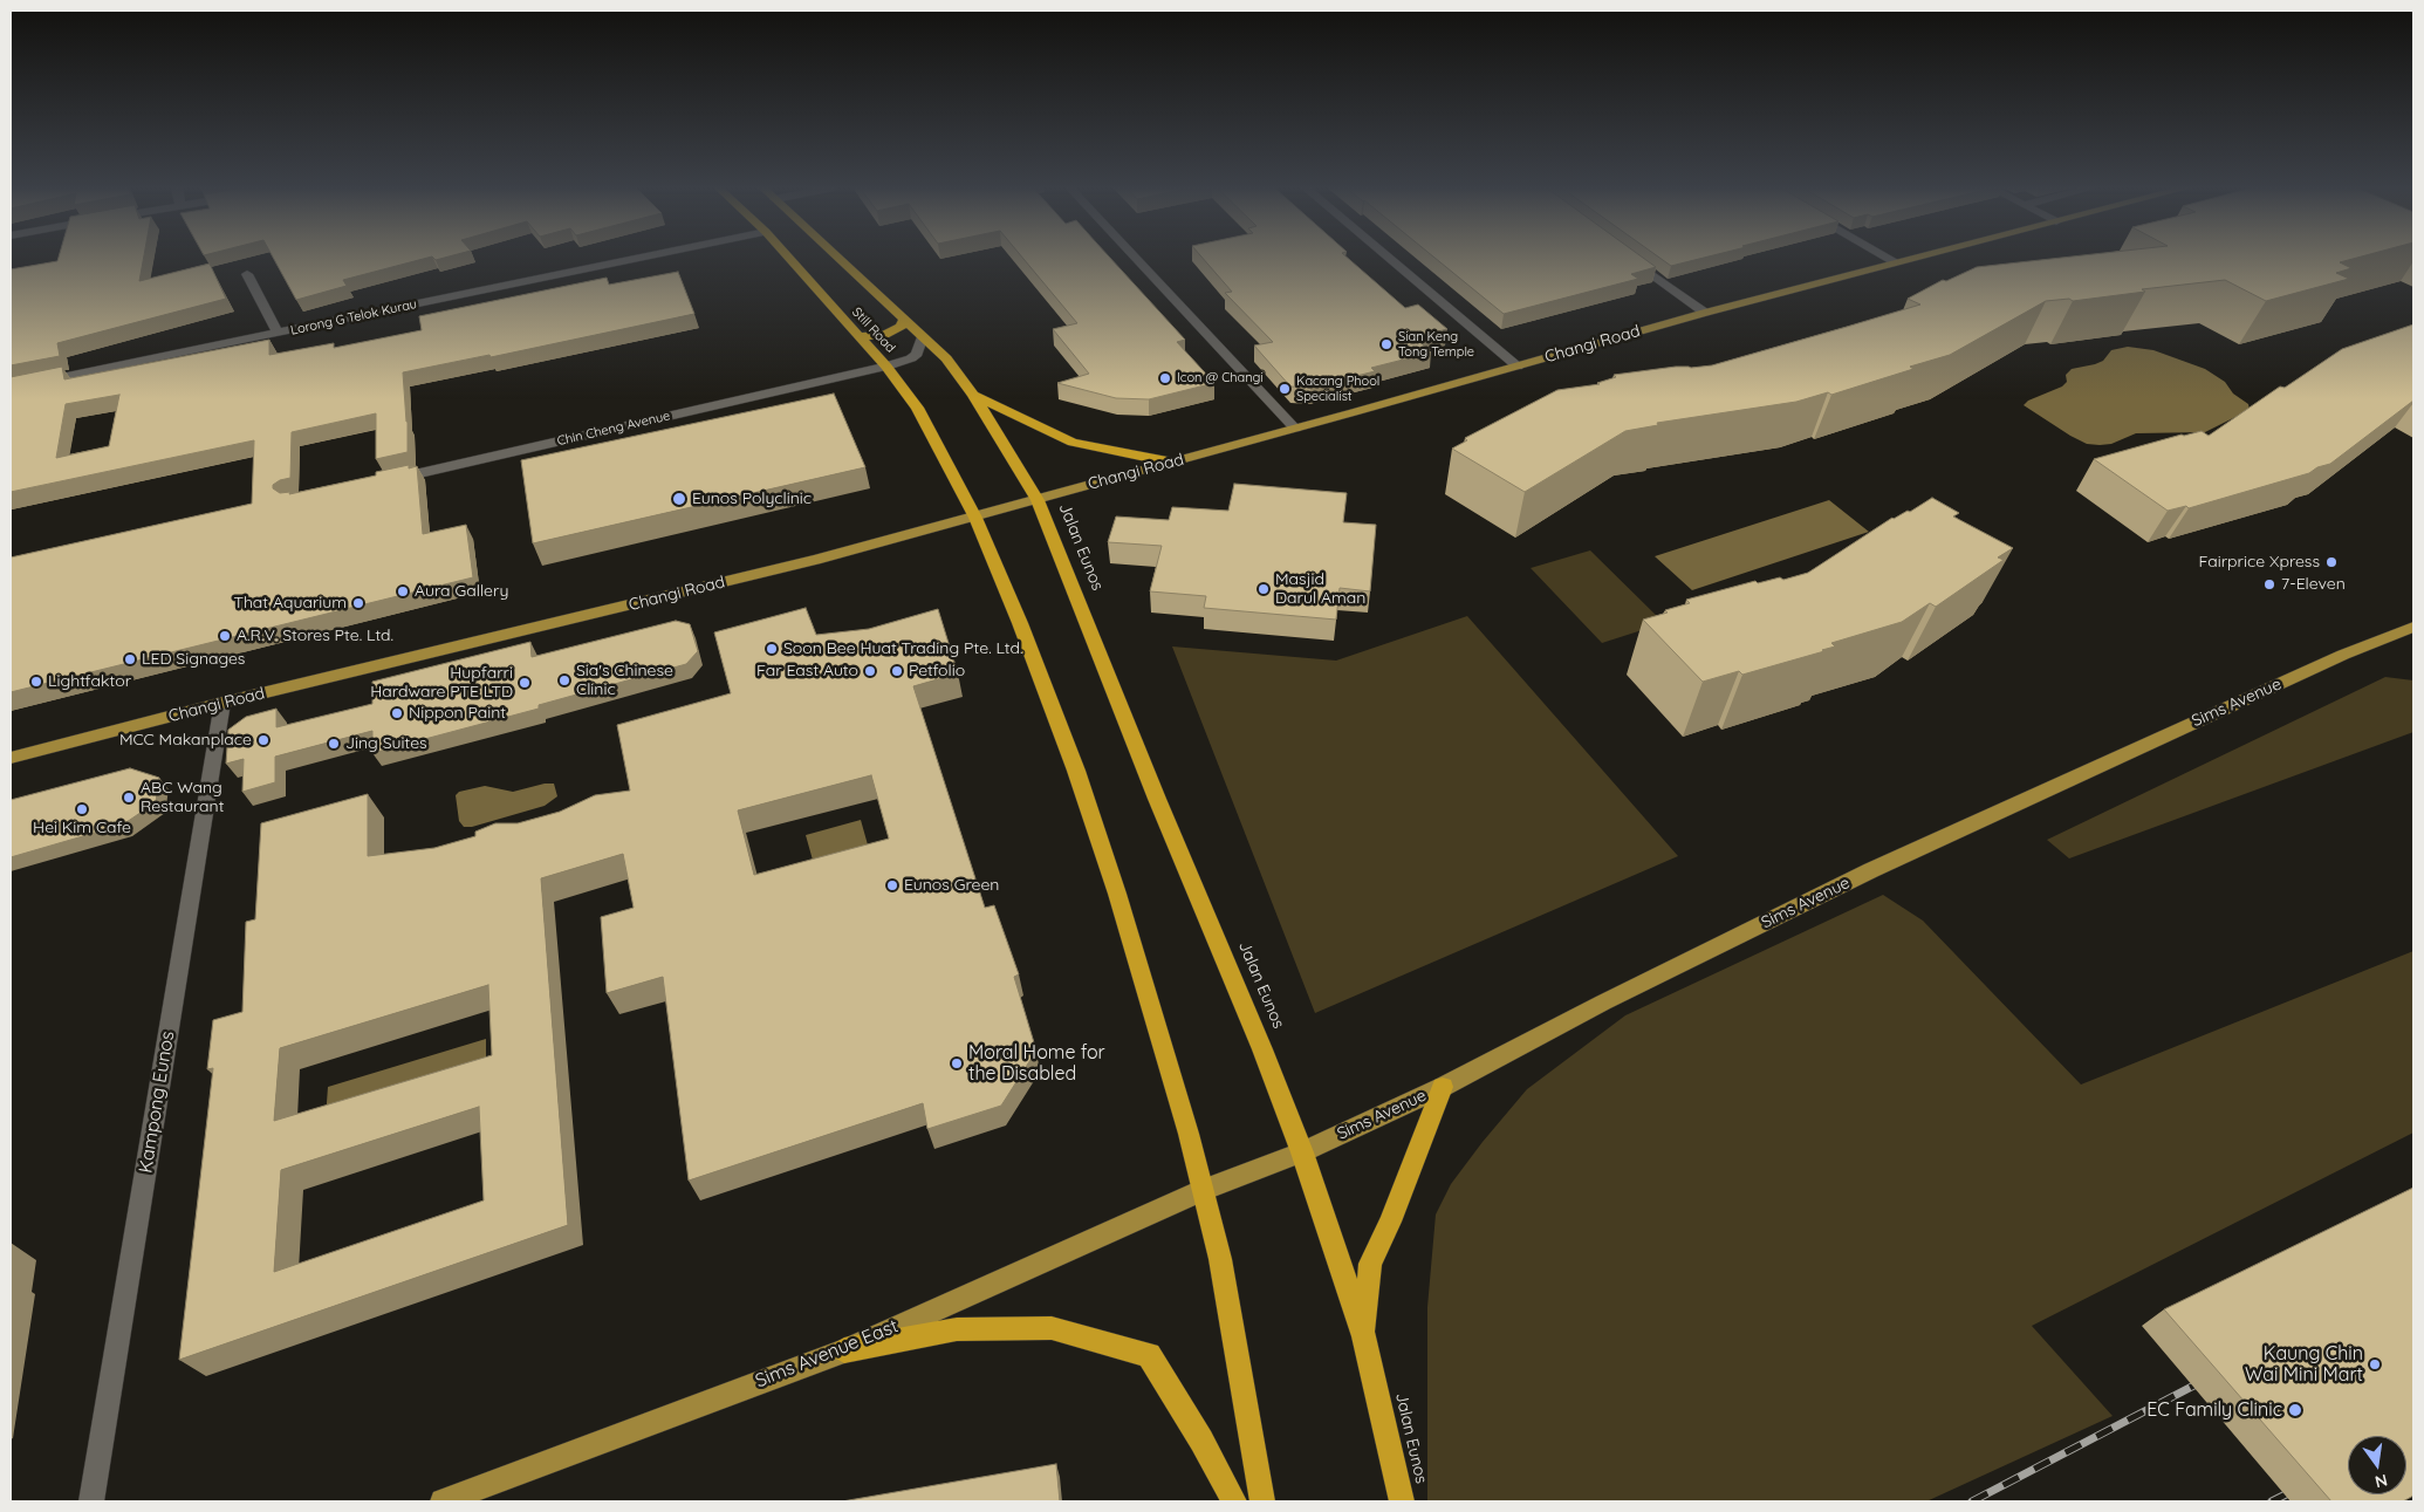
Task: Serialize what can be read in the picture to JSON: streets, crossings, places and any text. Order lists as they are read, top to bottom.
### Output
{
  "streets": {
    "highway": ["Still Road", "Jalan Eunos"],
    "main road": ["Changi Road", "Sims Avenue", "Sims Avenue East"],
    "street": ["Lorong G Telok Kurau", "Chin Cheng Avenue", "Kampong Eunos"]
  },
  "crossings": [
    ["Still Road", "Changi Road"],
    ["Still Road", "Chin Cheng Avenue"],
    ["Still Road", "Jalan Eunos"],
    ["Changi Road", "Jalan Eunos"],
    ["Changi Road", "Kampong Eunos"],
    ["Jalan Eunos", "Sims Avenue"],
    ["Sims Avenue", "Sims Avenue East"]
  ],
  "places": [
    "Sian Keng Tong Temple",
    "Icon @ Changi",
    "Kacang Phool Specialist",
    "Eunos Polyclinic",
    "Fairprice Xpress",
    "7-Eleven",
    "Masjid Darul Aman",
    "Aura Gallery",
    "That Aquarium",
    "A.R.V. Stores Pte. Ltd.",
    "Soon Bee Huat Trading Pte. Ltd.",
    "LED Signages",
    "Far East Auto",
    "Petfolio",
    "Sia's Chinese Clinic",
    "Lightfaktor",
    "Hupfarri Hardware PTE LTD",
    "Nippon Paint",
    "MCC Makanplace",
    "Jing Suites",
    "ABC Wang Restaurant",
    "Hei Kim Cafe",
    "Eunos Green",
    "Moral Home for the Disabled",
    "Kaung Chin Wai Mini Mart",
    "EC Family Clinic"
  ],
  "north": "bottom"
}
